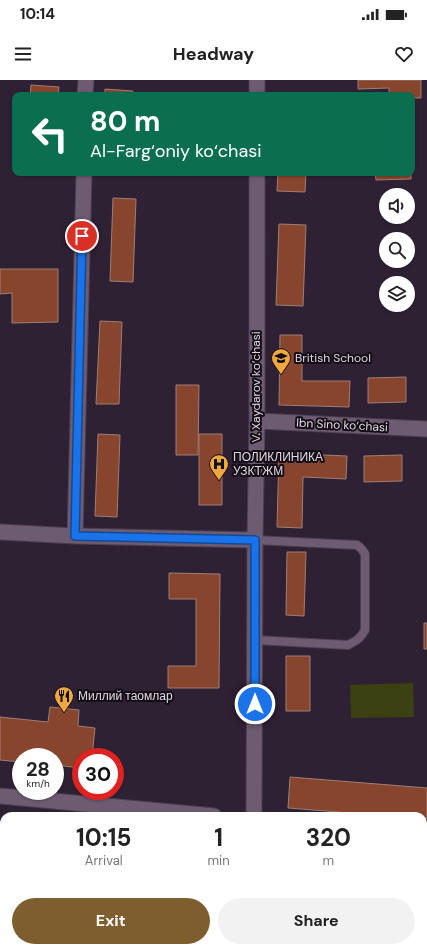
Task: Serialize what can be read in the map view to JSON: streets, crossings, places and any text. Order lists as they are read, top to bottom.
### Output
{
  "streets": {
    "street": ["V. Xaydarov ko‘chasi", "Ibn Sino ko‘chasi"]
  },
  "crossings": [
    ["V. Xaydarov ko‘chasi", "Ibn Sino ko‘chasi"]
  ],
  "places": {
    "school or university": ["British School"],
    "hospital": ["ПОЛИКЛИНИКА УЗКТЖМ"],
    "restaurant": ["Миллий таомлар"]
  },
  "page": {
    "status": "10:14",
    "header": "Headway",
    "turn": ["80 m", "Al-Farg‘oniy ko‘chasi"],
    "speed": "28 km/h",
    "limit": "30",
    "eta": [
      "10:15",
      "Arrival",
      "1",
      "min",
      "320",
      "m"
    ],
    "buttons": ["Exit", "Share"]
  }
}
